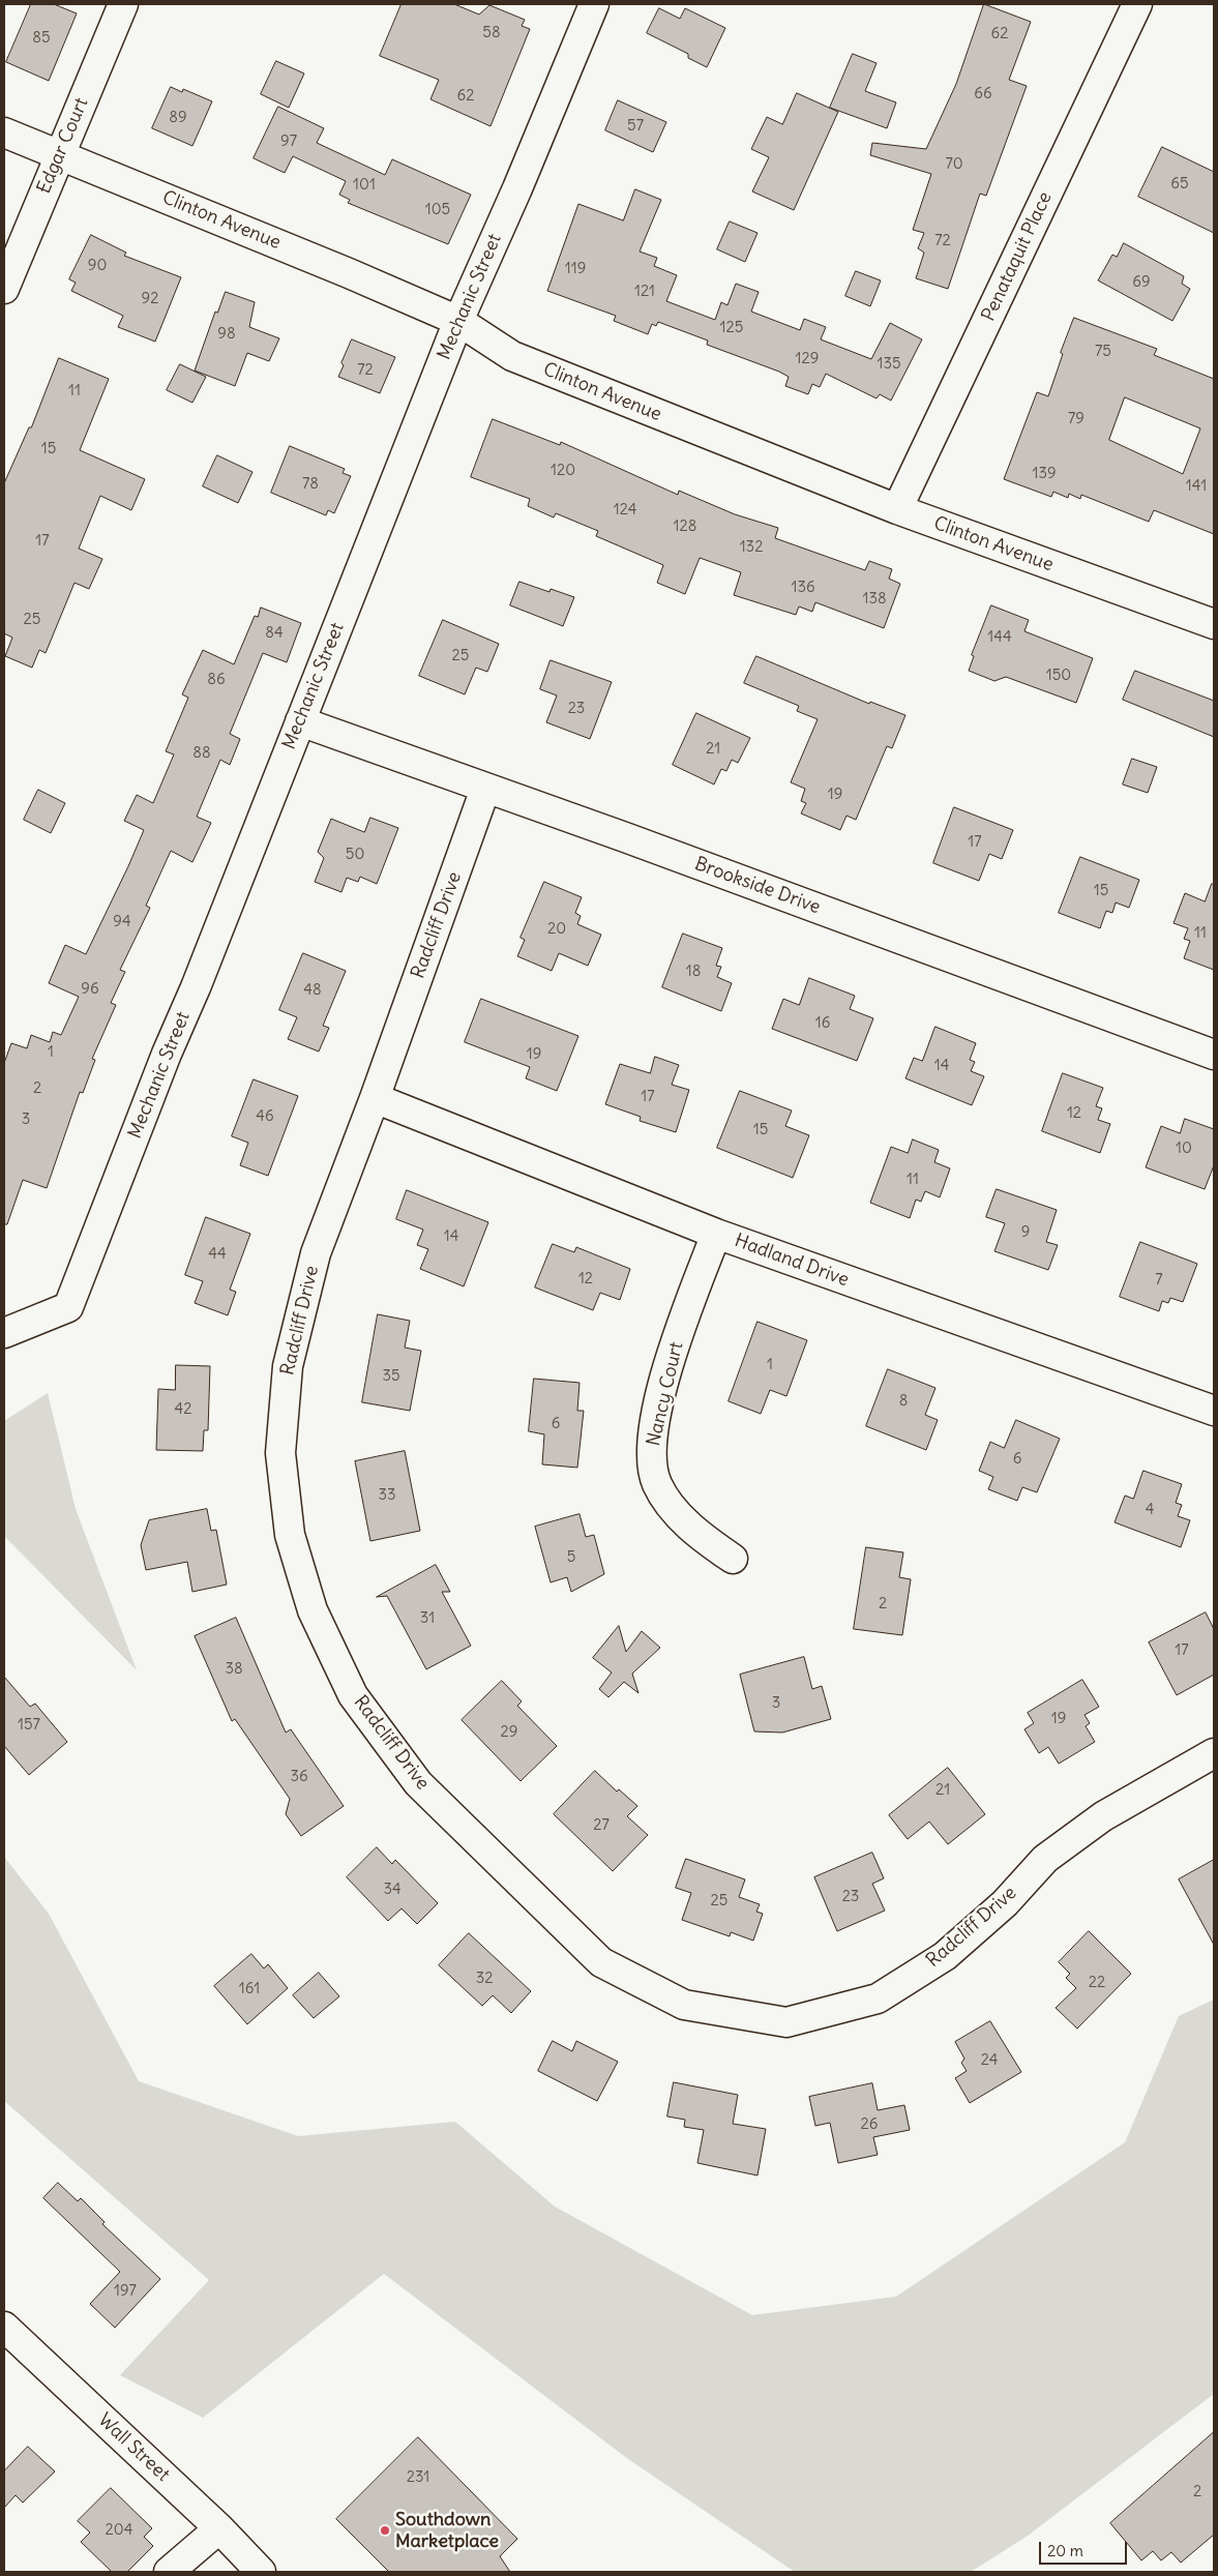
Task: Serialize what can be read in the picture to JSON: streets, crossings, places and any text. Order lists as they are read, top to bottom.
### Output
{
  "streets": {
    "street": [
      "Edgar Court",
      "Clinton Avenue",
      "Penataquit Place",
      "Mechanic Street",
      "Brookside Drive",
      "Radcliff Drive",
      "Hadland Drive",
      "Nancy Court",
      "Wall Street"
    ]
  },
  "crossings": [
    ["Edgar Court", "Clinton Avenue"],
    ["Clinton Avenue", "Penataquit Place"],
    ["Clinton Avenue", "Mechanic Street"],
    ["Mechanic Street", "Brookside Drive"],
    ["Brookside Drive", "Radcliff Drive"],
    ["Radcliff Drive", "Hadland Drive"],
    ["Hadland Drive", "Nancy Court"]
  ],
  "places": ["Southdown Marketplace"],
  "house_numbers": [
    "58",
    "62",
    "85",
    "66",
    "62",
    "89",
    "57",
    "97",
    "70",
    "65",
    "101",
    "105",
    "72",
    "90",
    "119",
    "69",
    "121",
    "92",
    "125",
    "98",
    "75",
    "129",
    "135",
    "72",
    "11",
    "79",
    "15",
    "120",
    "139",
    "78",
    "141",
    "124",
    "128",
    "17",
    "132",
    "136",
    "138",
    "25",
    "84",
    "144",
    "25",
    "150",
    "86",
    "23",
    "21",
    "88",
    "19",
    "17",
    "50",
    "15",
    "94",
    "20",
    "11",
    "18",
    "96",
    "48",
    "16",
    "1",
    "19",
    "14",
    "2",
    "17",
    "12",
    "46",
    "3",
    "15",
    "10",
    "11",
    "9",
    "14",
    "44",
    "12",
    "7",
    "1",
    "35",
    "8",
    "42",
    "6",
    "6",
    "33",
    "4",
    "5",
    "2",
    "31",
    "17",
    "38",
    "3",
    "19",
    "157",
    "29",
    "36",
    "21",
    "27",
    "34",
    "23",
    "25",
    "32",
    "22",
    "161",
    "24",
    "26",
    "197",
    "231",
    "2",
    "204"
  ],
  "scale_bar": "20 m"
}
